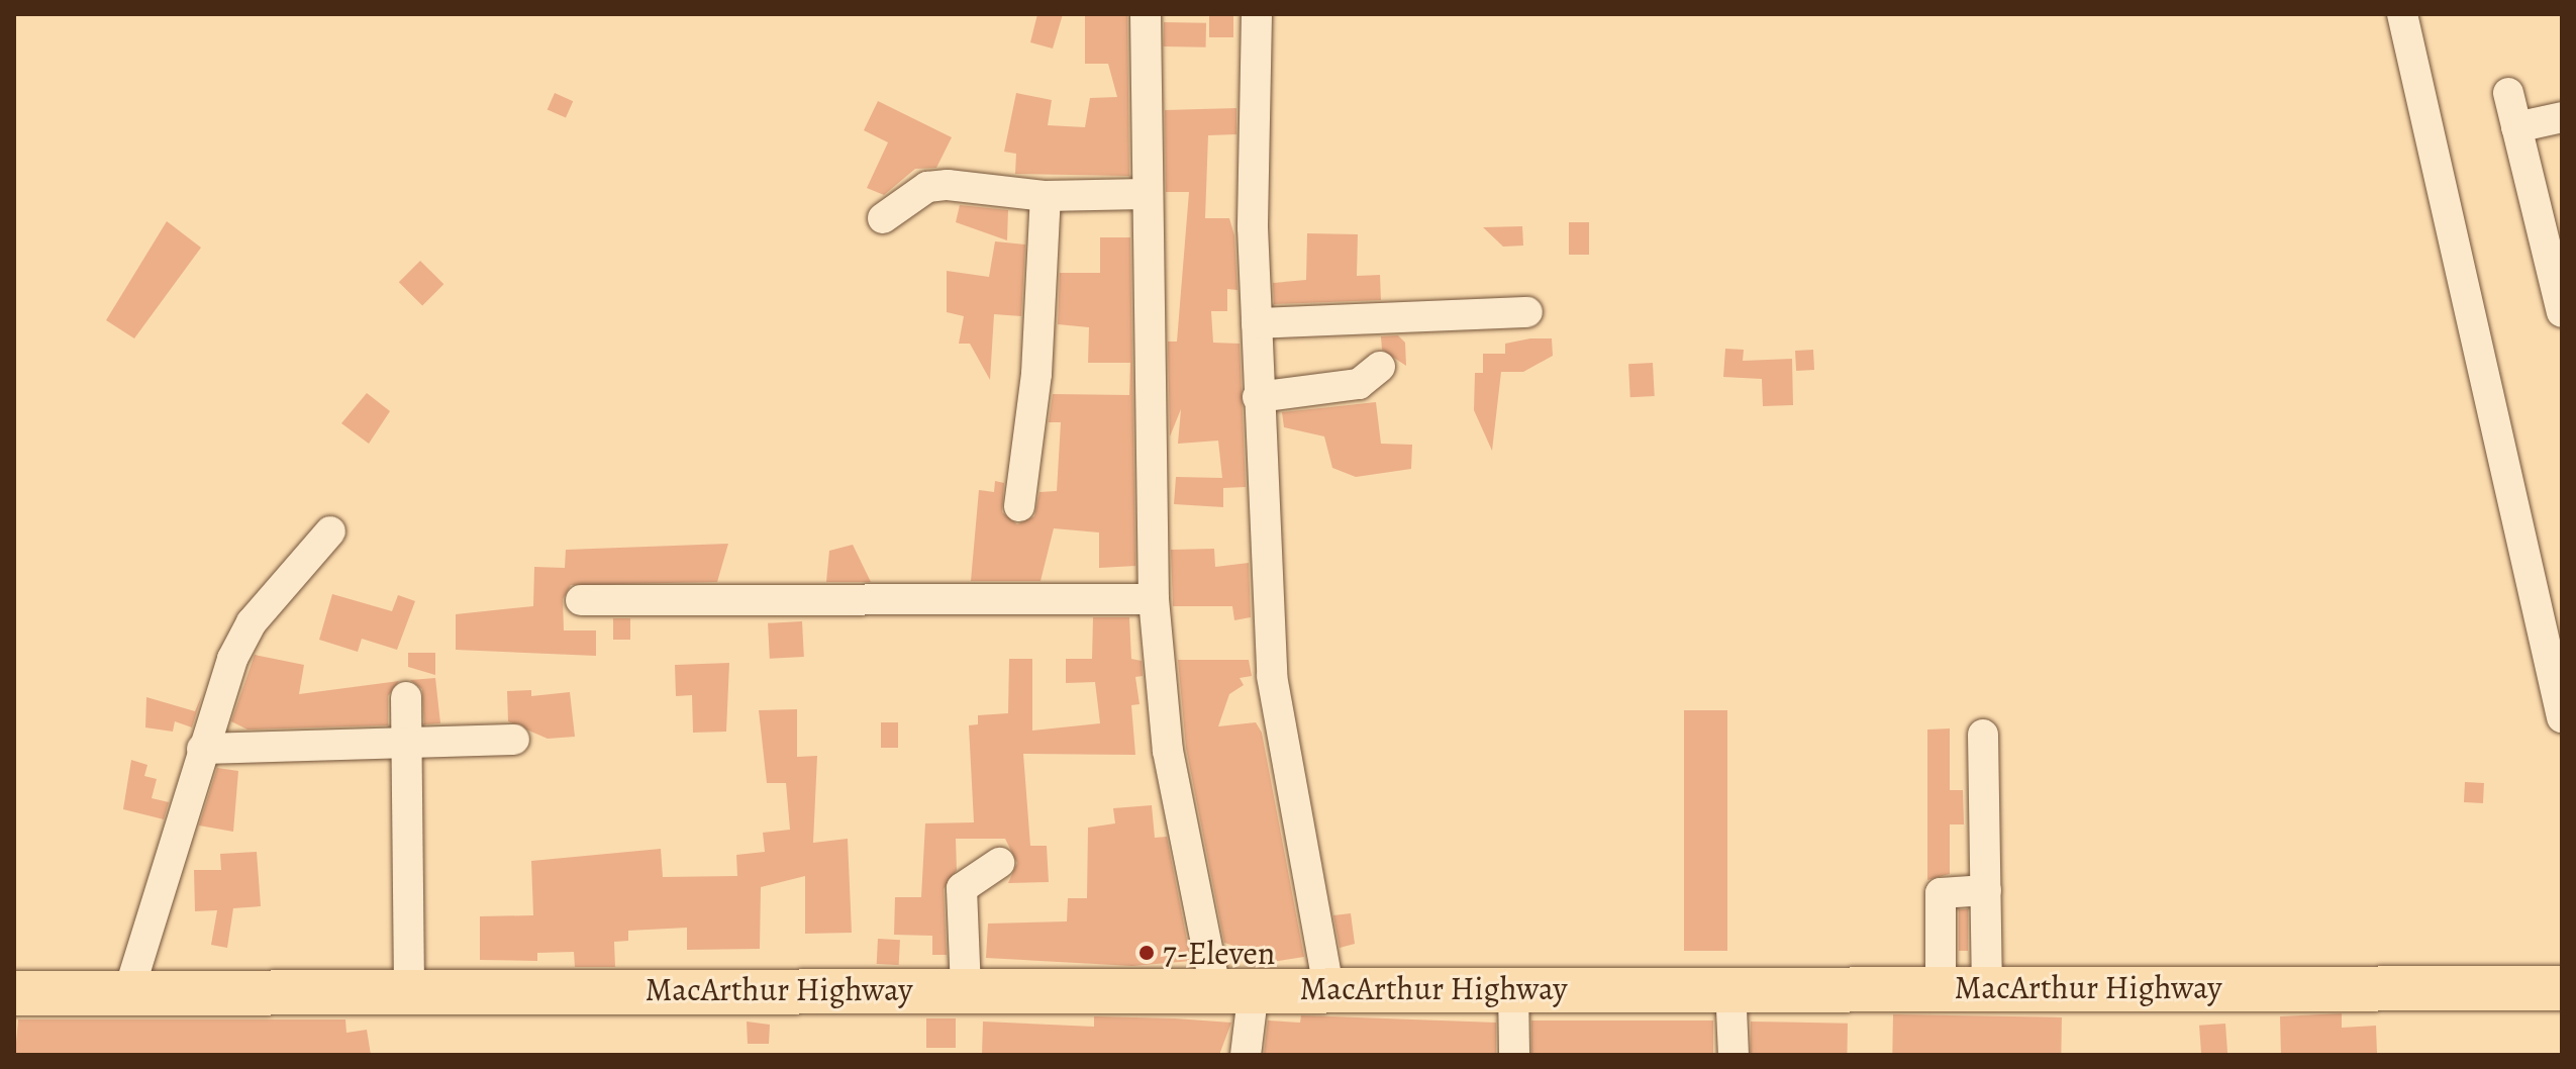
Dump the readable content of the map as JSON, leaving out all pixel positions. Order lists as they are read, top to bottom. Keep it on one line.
{"streets":{"highway":["MacArthur Highway"]},"places":["7-Eleven"]}
